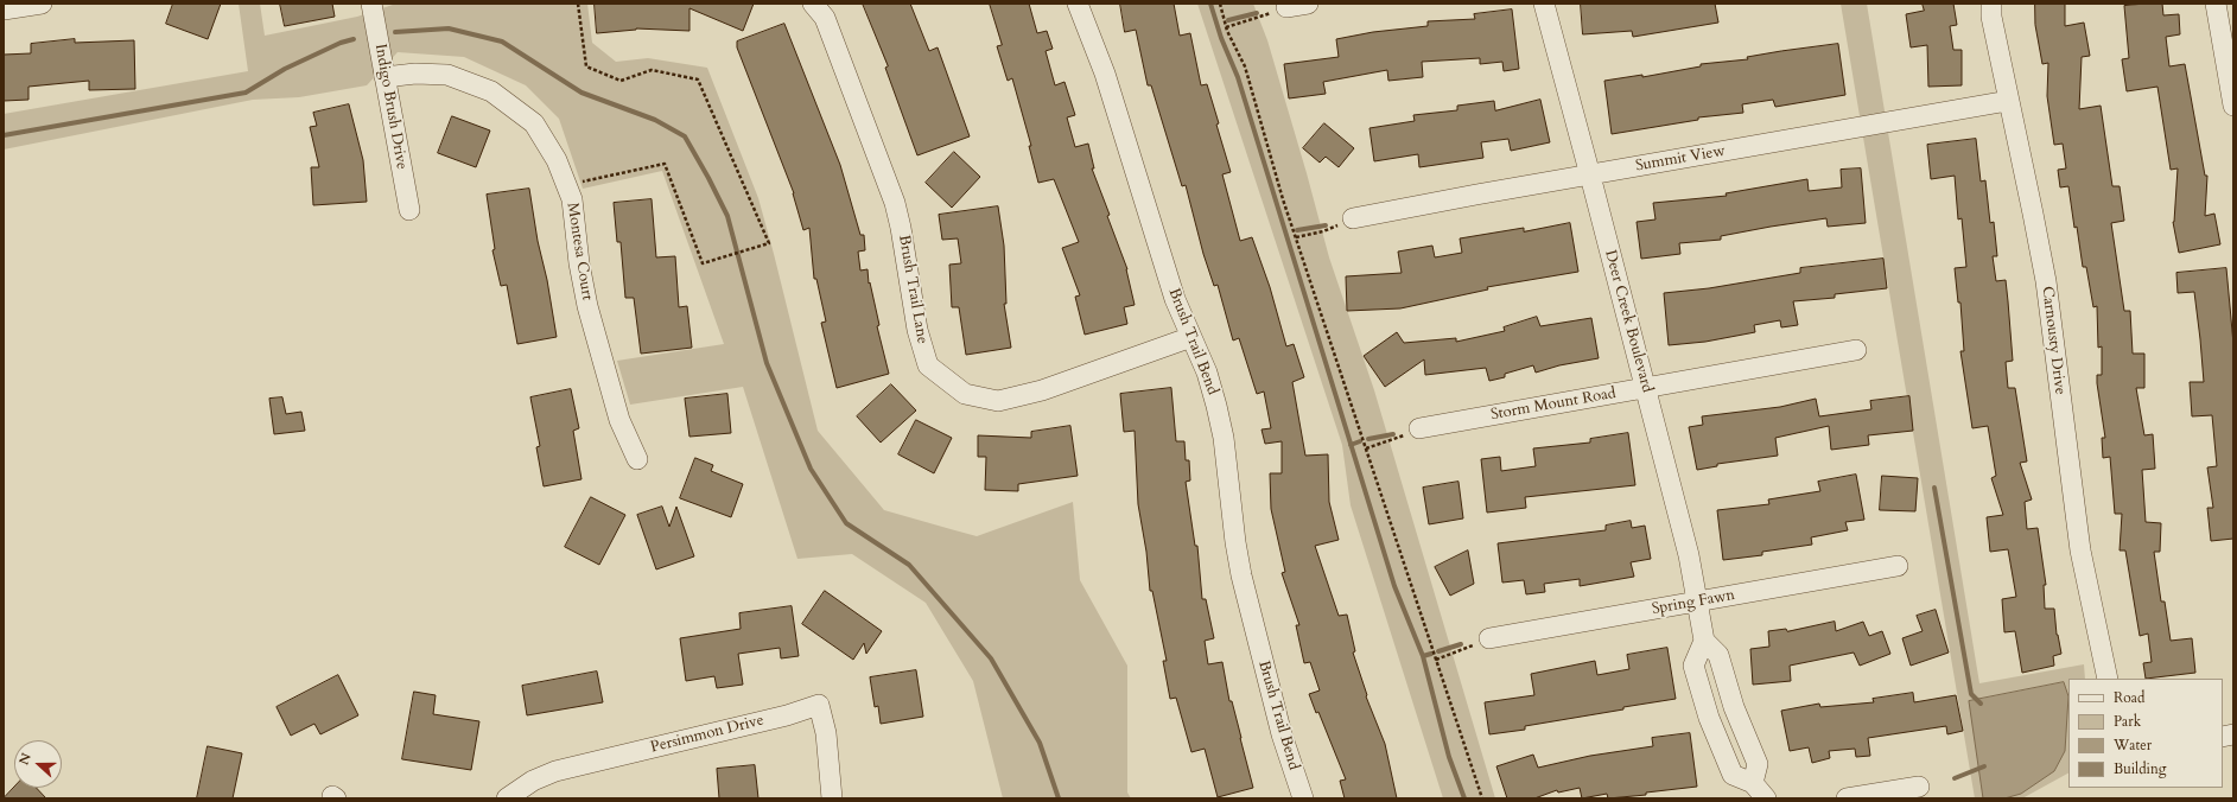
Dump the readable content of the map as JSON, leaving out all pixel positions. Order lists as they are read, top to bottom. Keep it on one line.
{"streets":{"street":["Indigo Brush Drive","Summit View","Montesa Court","Brush Trail Lane","Deer Creek Boulevard","Carnousty Drive","Brush Trail Bend","Storm Mount Road","Spring Fawn","Persimmon Drive"]},"crossings":[["Indigo Brush Drive","Montesa Court"],["Summit View","Deer Creek Boulevard"],["Summit View","Carnousty Drive"],["Brush Trail Lane","Brush Trail Bend"],["Deer Creek Boulevard","Storm Mount Road"],["Deer Creek Boulevard","Spring Fawn"]],"legend":["Road","Park","Water","Building"],"north":"left"}
